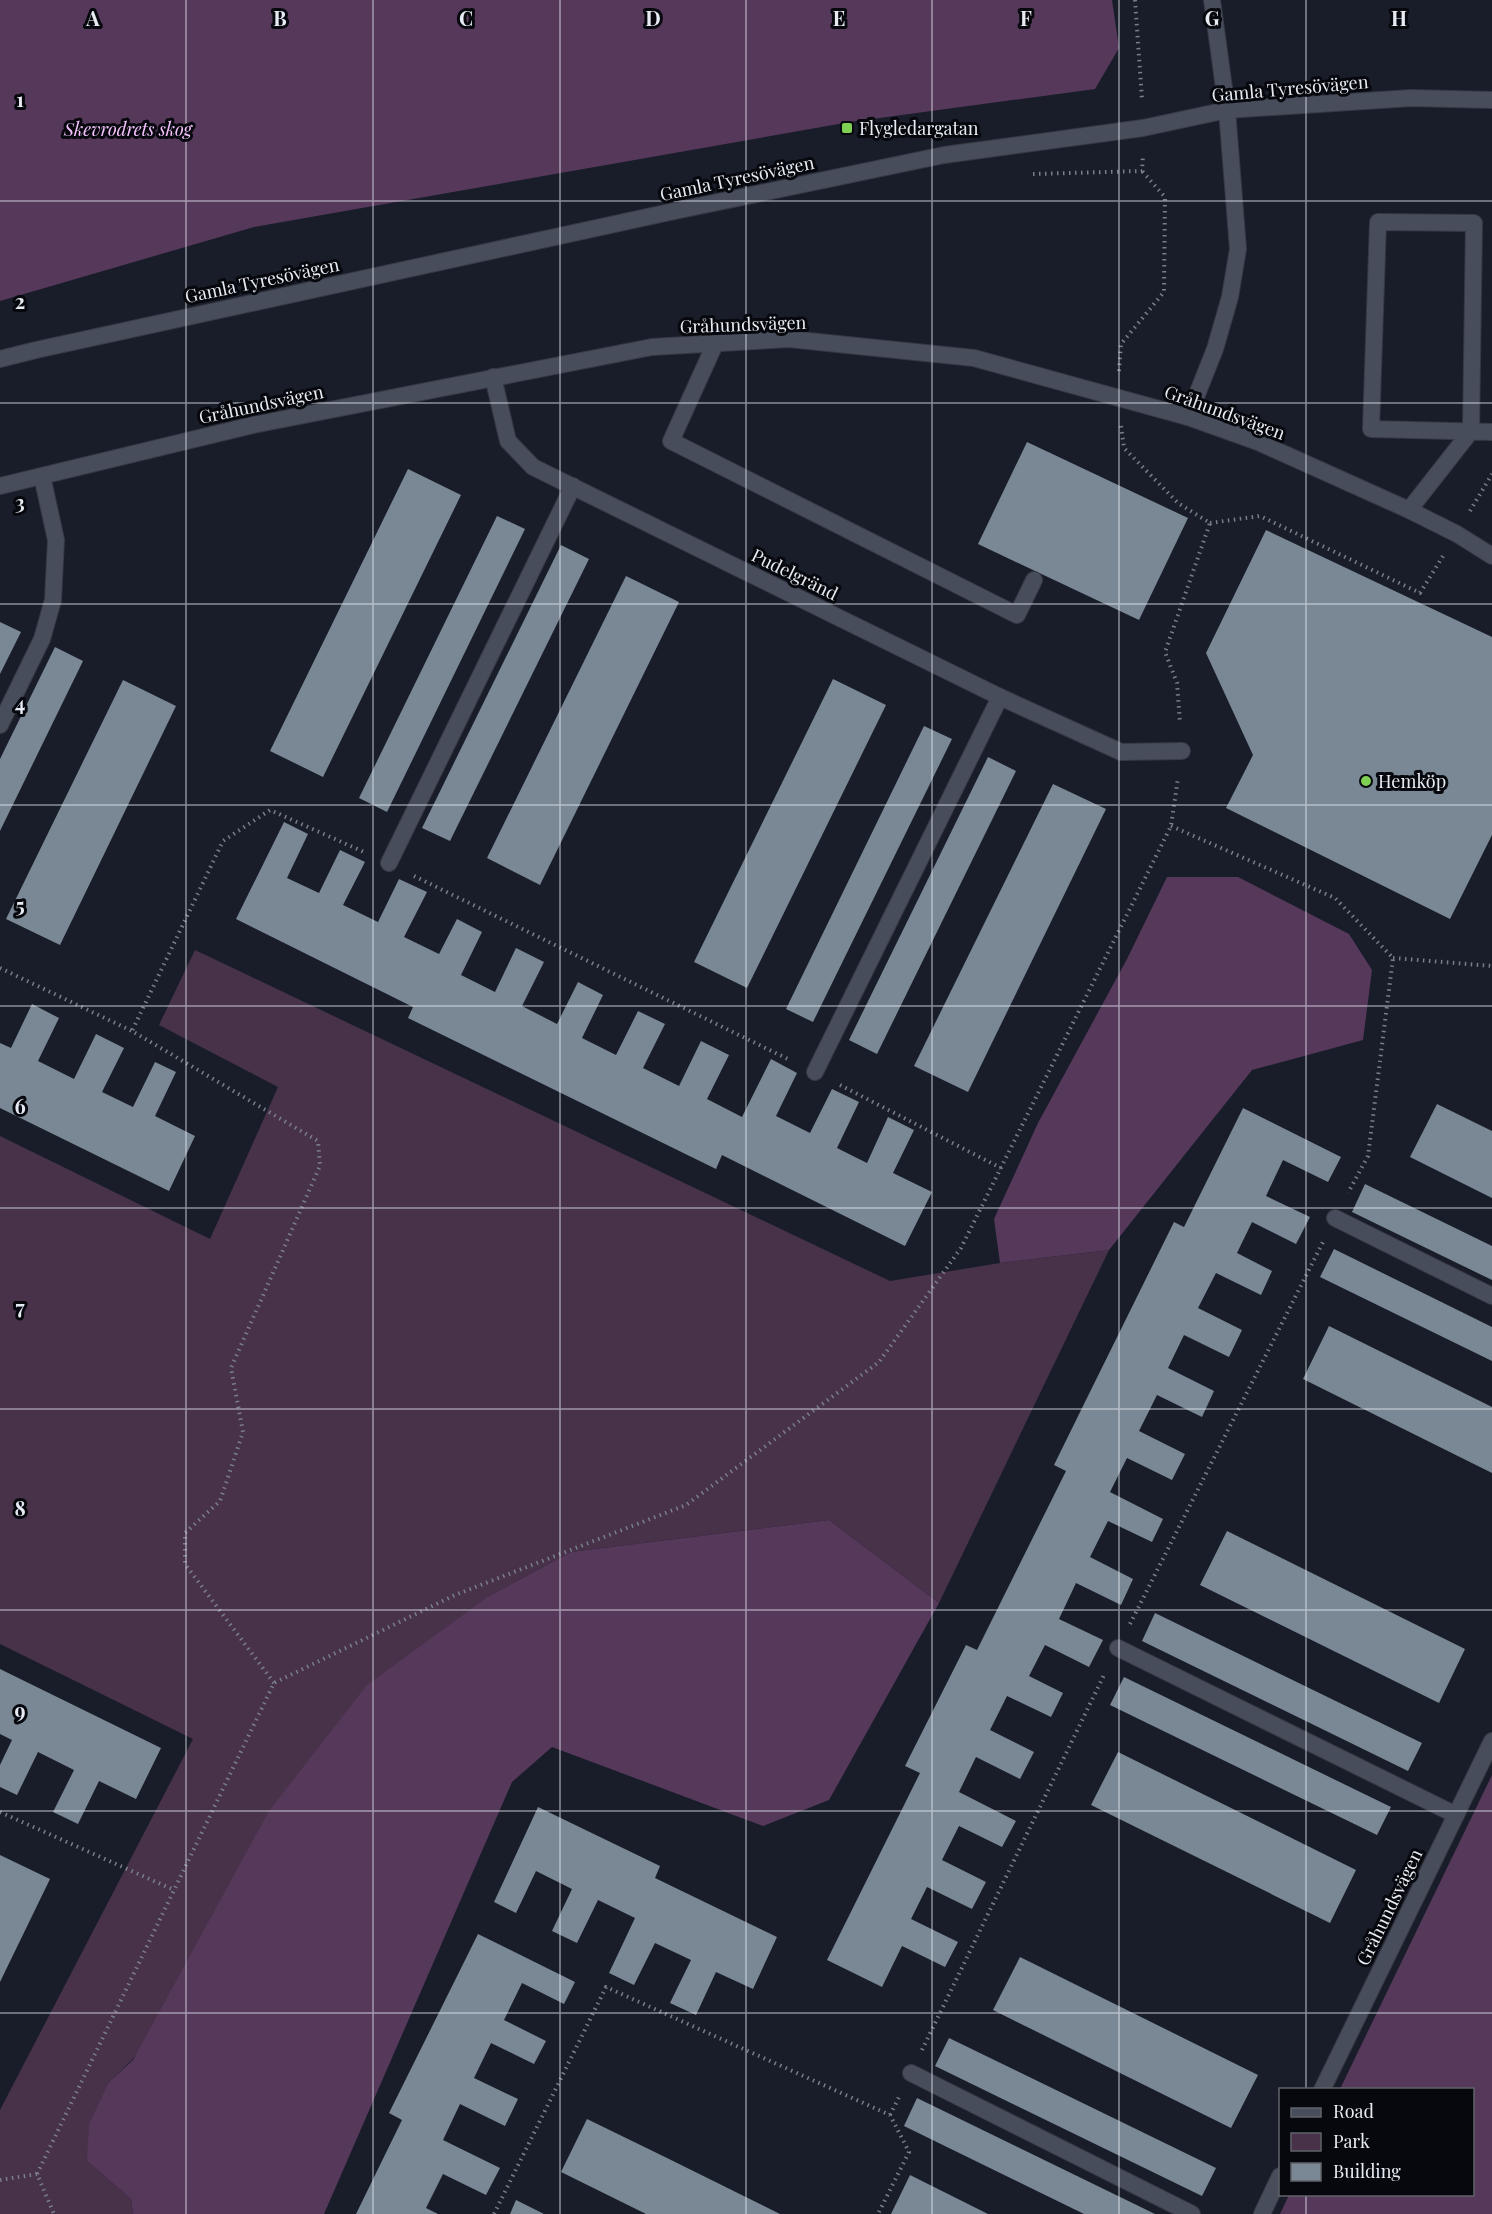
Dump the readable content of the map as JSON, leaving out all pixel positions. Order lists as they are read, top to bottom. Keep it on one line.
{"streets":{"street":["Gamla Tyresövägen","Gråhundsvägen","Pudelgränd"]},"crossings":[["Gråhundsvägen","Pudelgränd"]],"parks":["Skevrodrets skog"],"places":{"transit":["Flygledargatan"],"other":["Hemköp"]},"legend":["Road","Park","Building"],"grid":{"columns":["A","B","C","D","E","F","G","H"],"rows":["1","2","3","4","5","6","7","8","9"]}}
